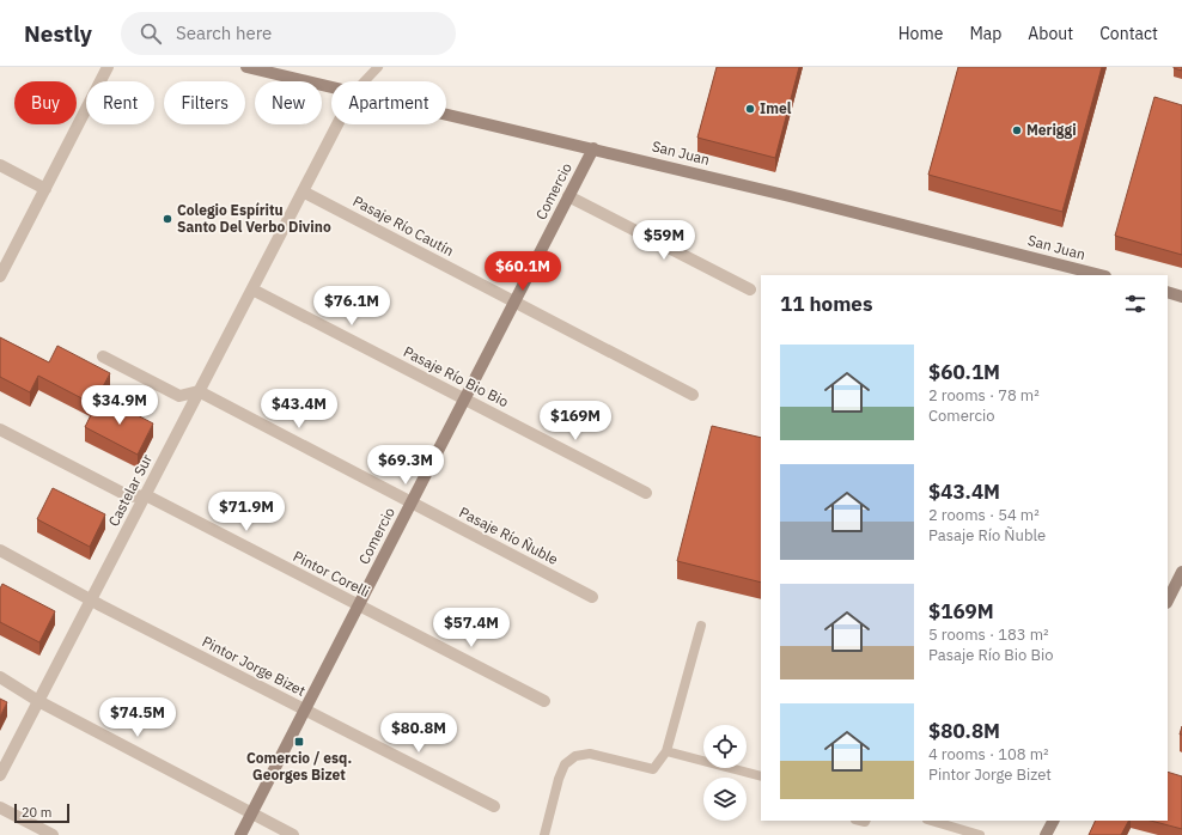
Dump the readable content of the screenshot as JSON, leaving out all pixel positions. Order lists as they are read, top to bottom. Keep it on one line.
{"streets":{"street":["San Juan","Comercio","Pasaje Río Cautín","Pasaje Río Bio Bio","Castelar Sur","Pasaje Río Ñuble","Pintor Corelli","Pintor Jorge Bizet"]},"crossings":[["San Juan","Comercio"],["Comercio","Pasaje Río Cautín"],["Comercio","Pasaje Río Bio Bio"],["Comercio","Pasaje Río Ñuble"],["Comercio","Pintor Corelli"],["Comercio","Pintor Jorge Bizet"],["Pasaje Río Cautín","Castelar Sur"],["Pasaje Río Bio Bio","Castelar Sur"],["Castelar Sur","Pasaje Río Ñuble"],["Castelar Sur","Pintor Corelli"],["Castelar Sur","Pintor Jorge Bizet"]],"places":{"other":["Imel","Meriggi","Colegio Espíritu Santo Del Verbo Divino"],"transit":["Comercio / esq. Georges Bizet"]},"scale_bar":"20 m","page":{"header":"Nestly","search":"Search here","nav":["Home","Map","About","Contact"],"chip":["Buy","Rent","Filters","New","Apartment"],"price":["$59M","$60.1M","$76.1M","$34.9M","$43.4M","$169M","$69.3M","$71.9M","$57.4M","$74.5M","$80.8M"],"heading":"11 homes","list":[{"name":"$60.1M","note":"2 rooms · 78 m² · Comercio"},{"name":"$43.4M","note":"2 rooms · 54 m² · Pasaje Río Ñuble"},{"name":"$169M","note":"5 rooms · 183 m² · Pasaje Río Bio Bio"},{"name":"$80.8M","note":"4 rooms · 108 m² · Pintor Jorge Bizet"}],"scale":"20 m"}}
